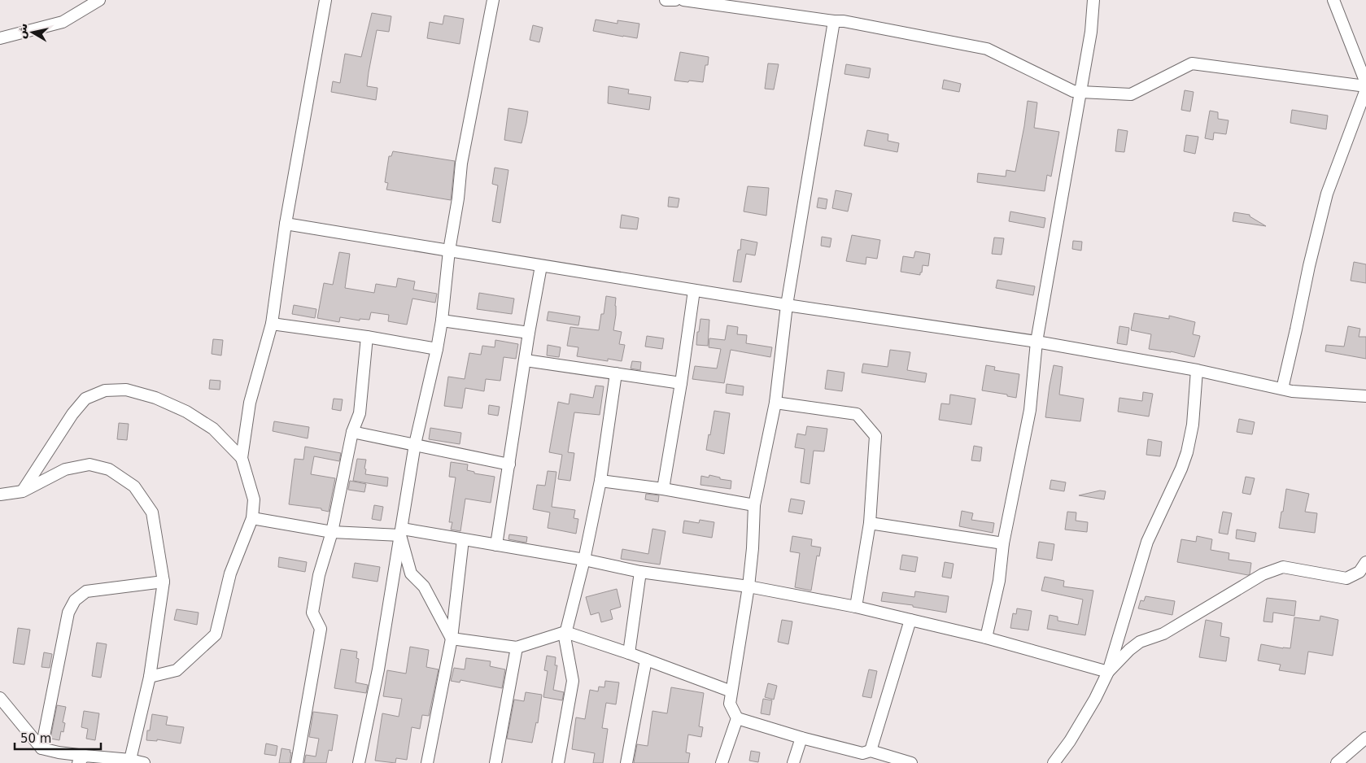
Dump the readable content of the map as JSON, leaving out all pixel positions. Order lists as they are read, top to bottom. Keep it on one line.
{"scale_bar":"50 m","north":"left"}
